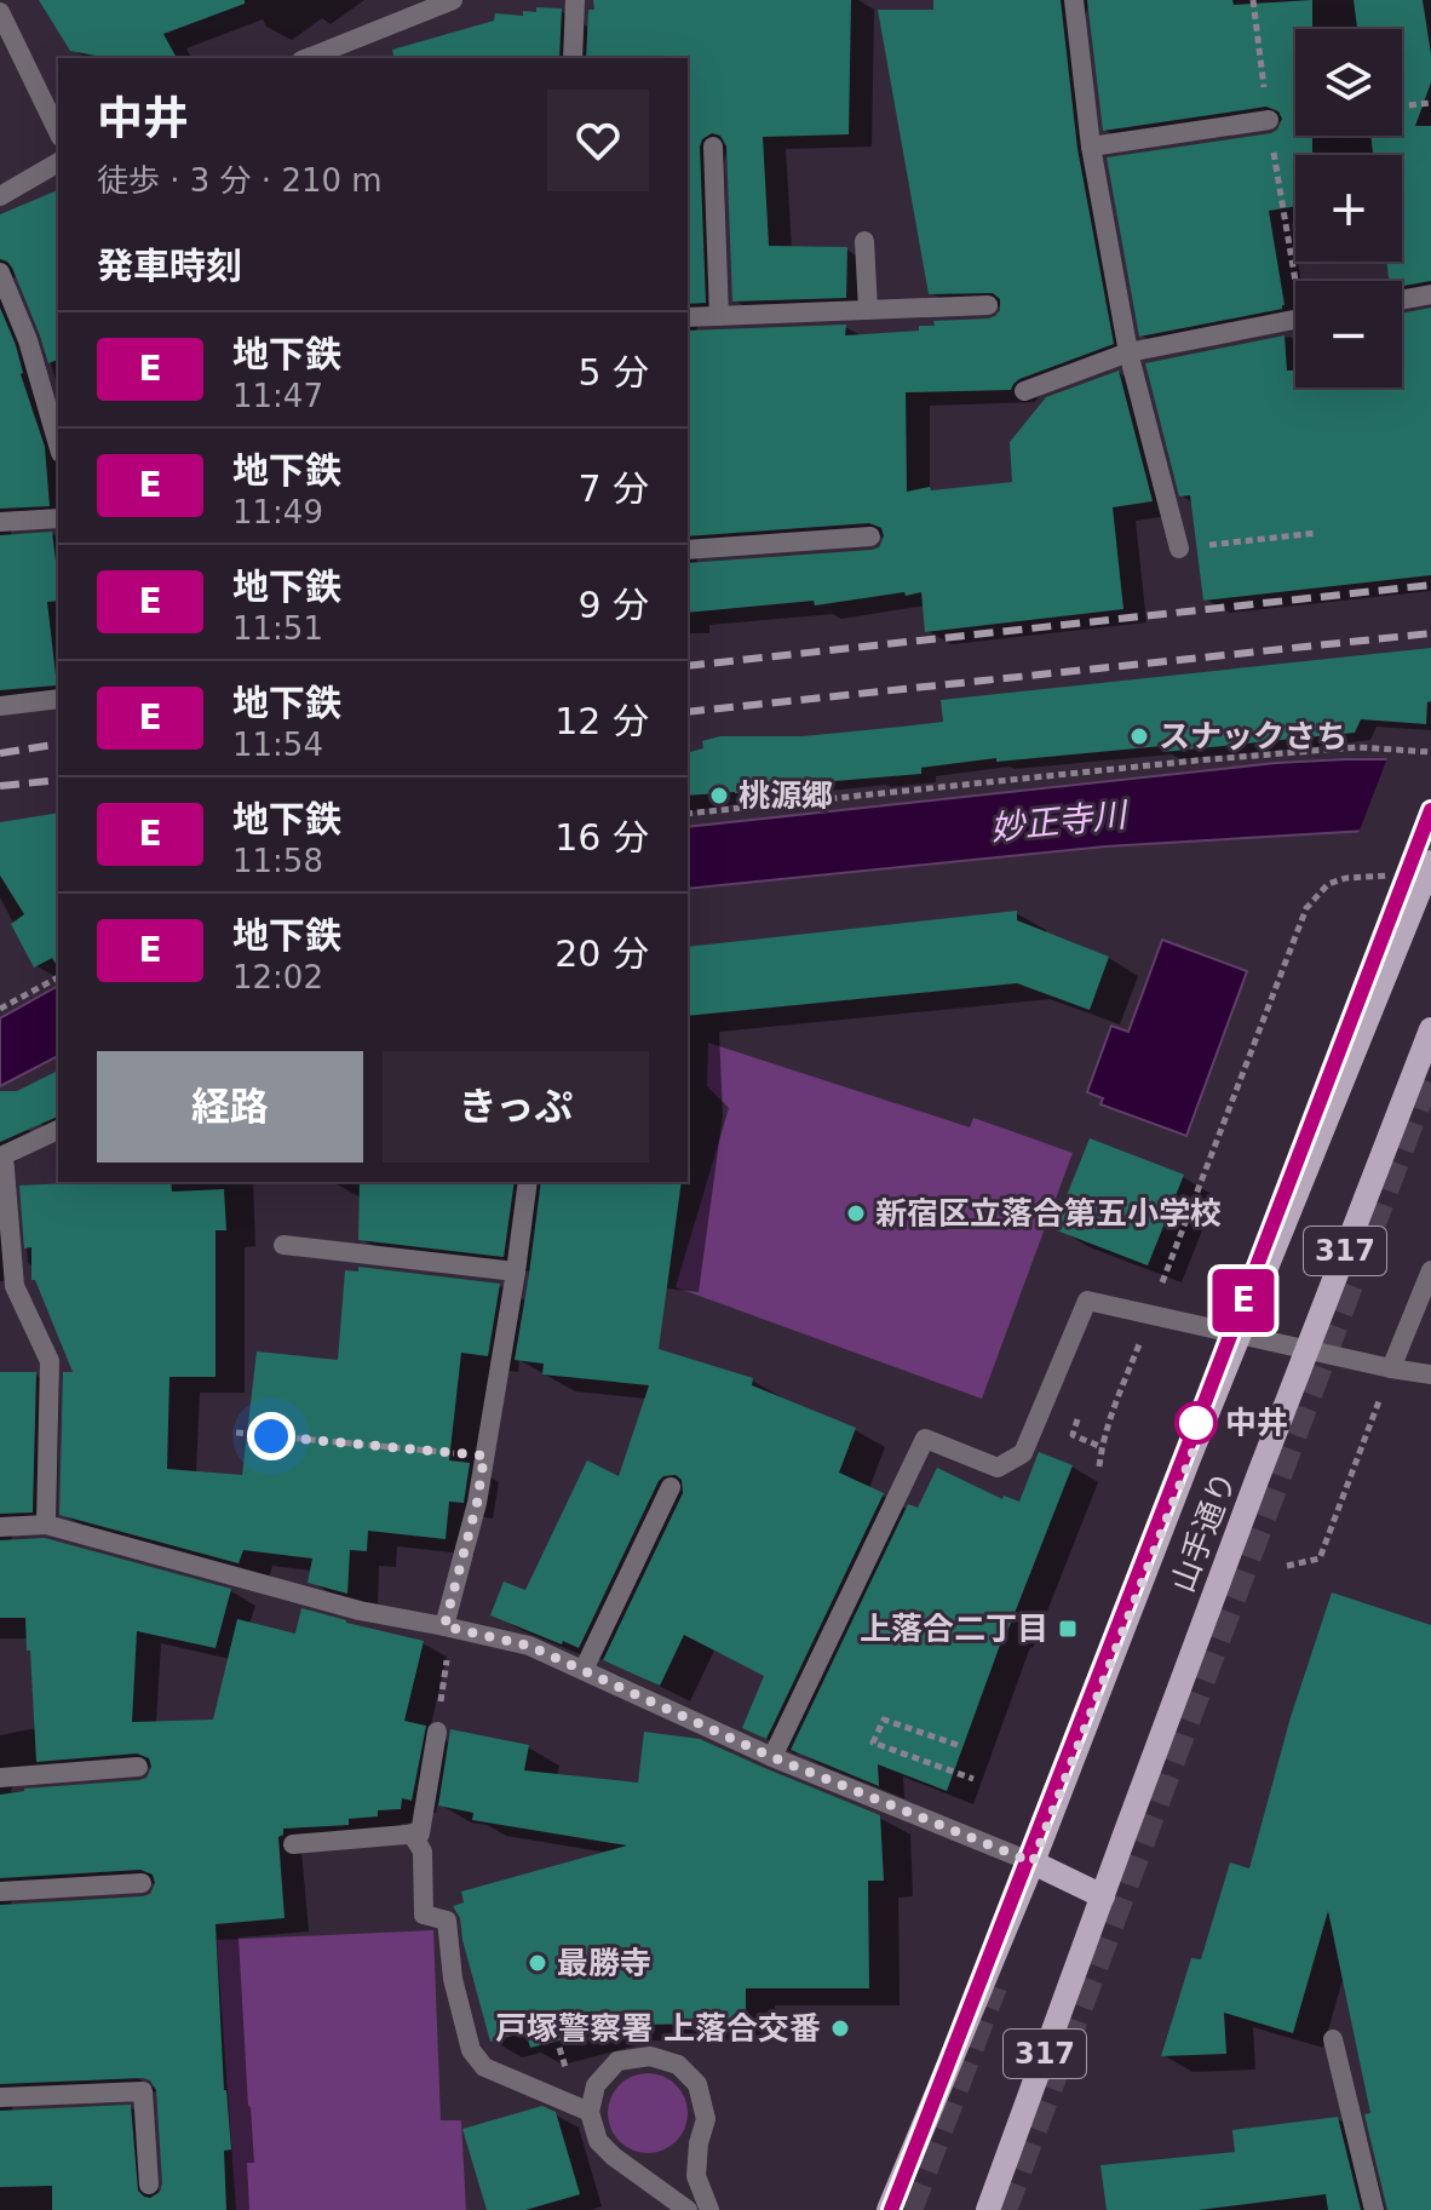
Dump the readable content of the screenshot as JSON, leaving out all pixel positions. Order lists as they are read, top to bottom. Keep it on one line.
{"streets":{"main road":["317","山手通り"]},"water":["妙正寺川"],"places":{"other":["スナックさち","桃源郷","新宿区立落合第五小学校","中井","最勝寺","戸塚警察署 上落合交番"],"transit":["上落合二丁目"]},"lines":["metro line E"],"page":{"on_map":"E","map_buttons":["+","−"],"heading":[["中井","徒歩 · 3 分 · 210 m"],"発車時刻"],"list":[{"mark":"E","name":"地下鉄","note":"11:47","value":"5 分"},{"mark":"E","name":"地下鉄","note":"11:49","value":"7 分"},{"mark":"E","name":"地下鉄","note":"11:51","value":"9 分"},{"mark":"E","name":"地下鉄","note":"11:54","value":"12 分"},{"mark":"E","name":"地下鉄","note":"11:58","value":"16 分"},{"mark":"E","name":"地下鉄","note":"12:02","value":"20 分"}],"buttons":["経路","きっぷ"]}}
